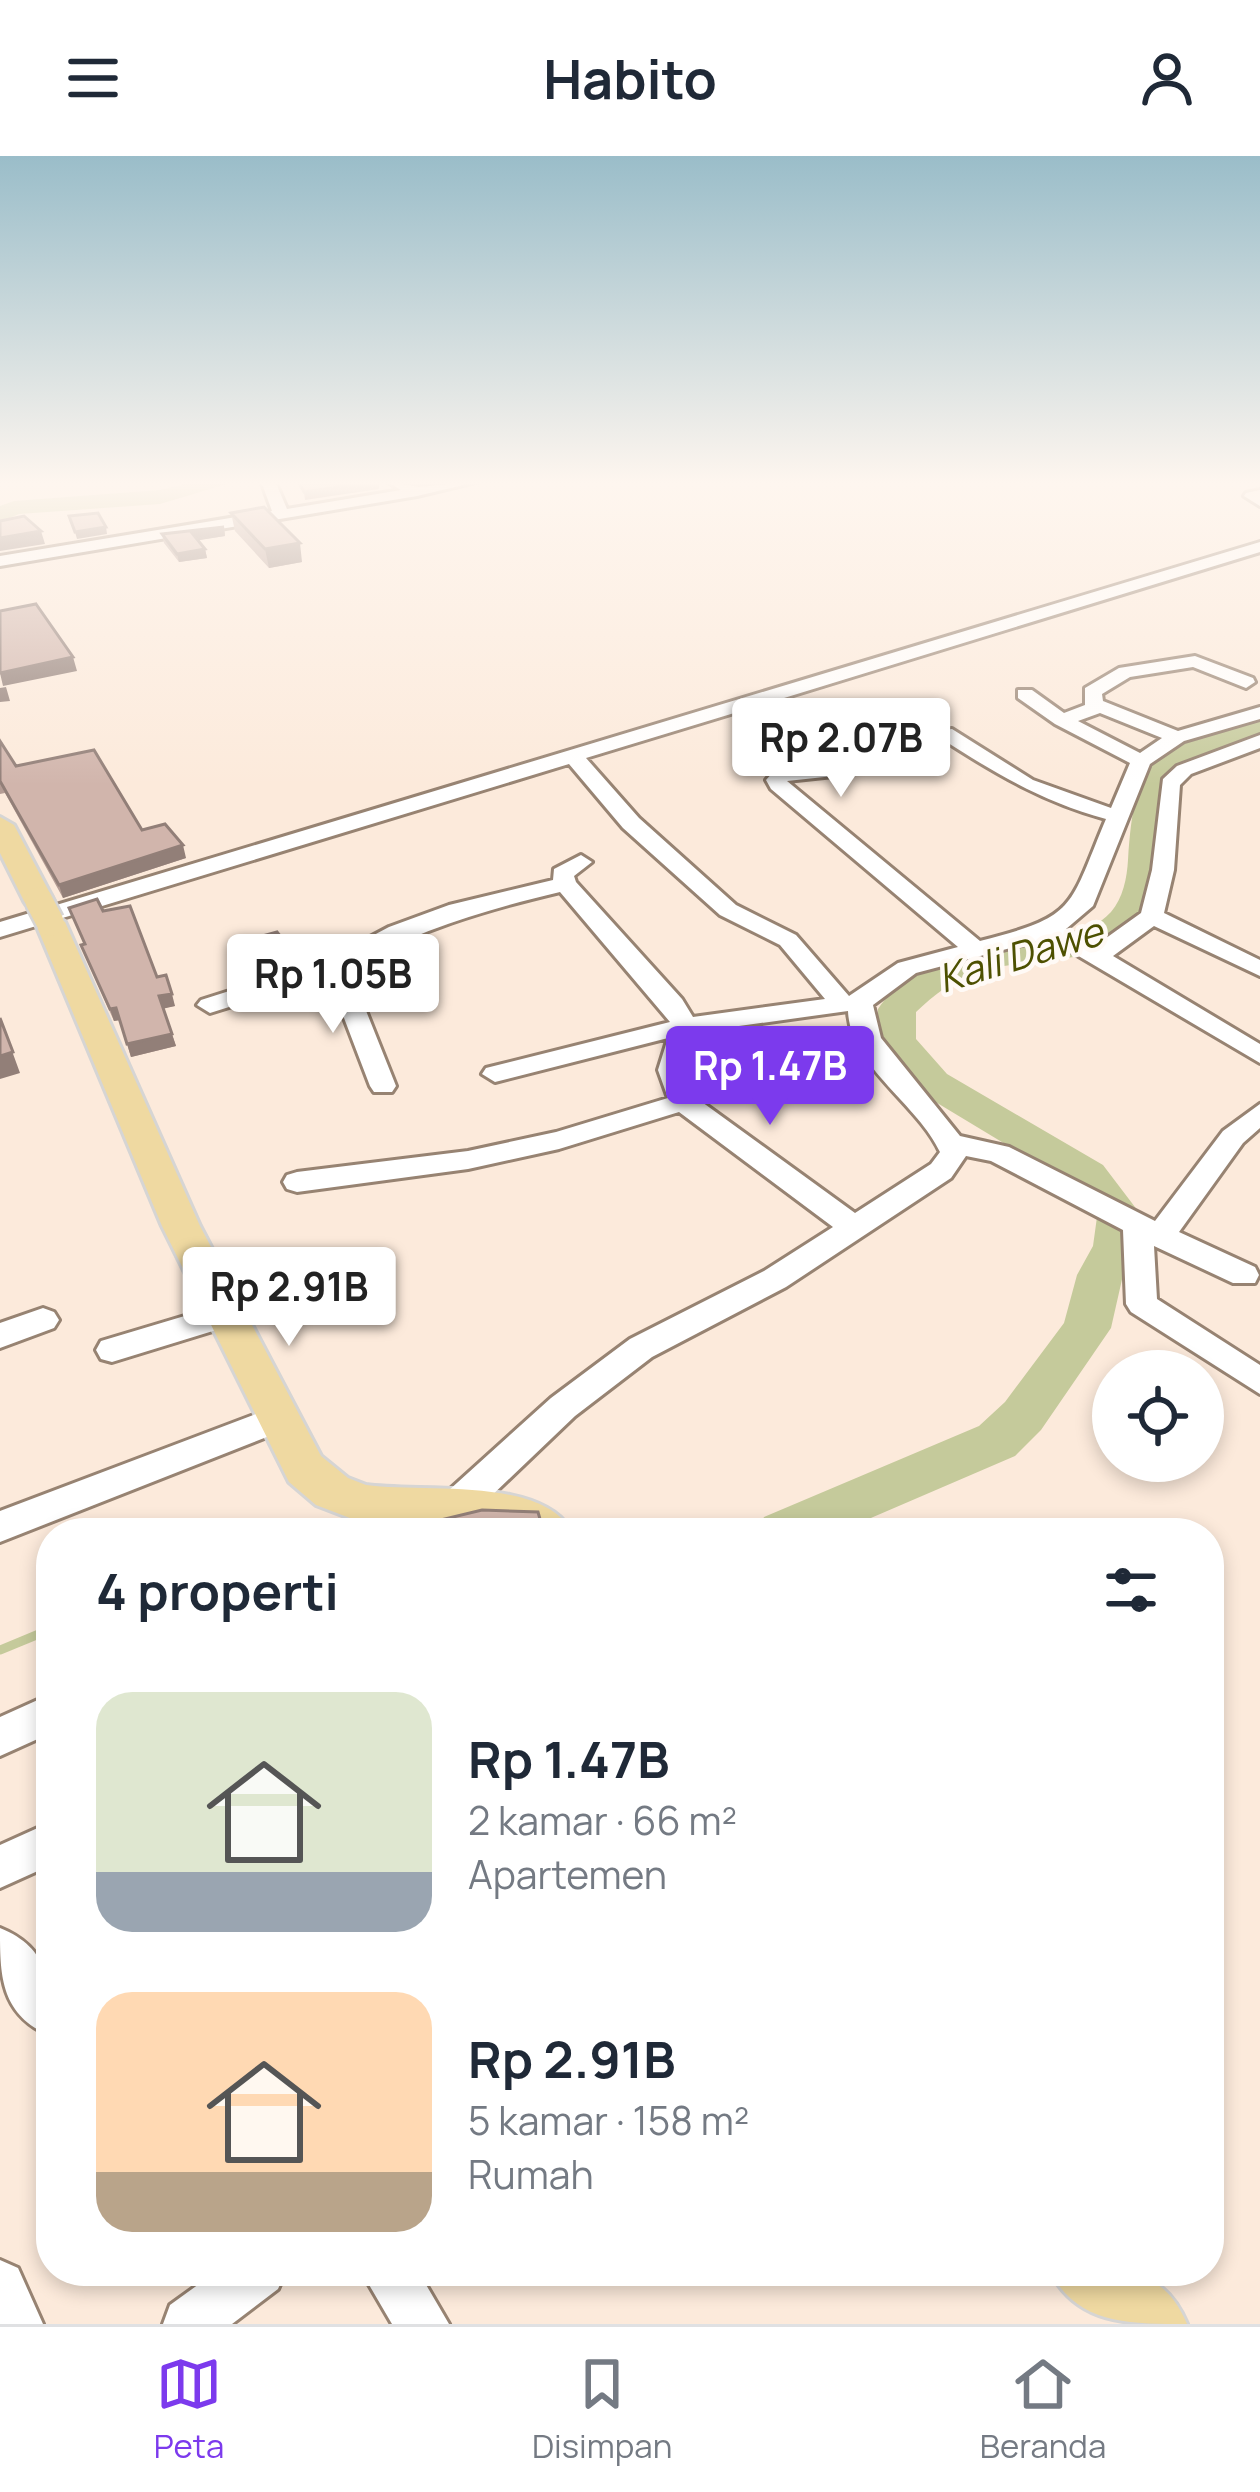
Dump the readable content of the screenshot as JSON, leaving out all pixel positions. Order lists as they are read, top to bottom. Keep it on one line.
{"water":["Kali Dawe"],"page":{"header":"Habito","price":["Rp 2.07B","Rp 1.05B","Rp 1.47B","Rp 2.91B"],"heading":"4 properti","list":[{"name":"Rp 1.47B","note":"2 kamar · 66 m² · Apartemen"},{"name":"Rp 2.91B","note":"5 kamar · 158 m² · Rumah"}],"tabs":["Peta","Disimpan","Beranda"]}}
